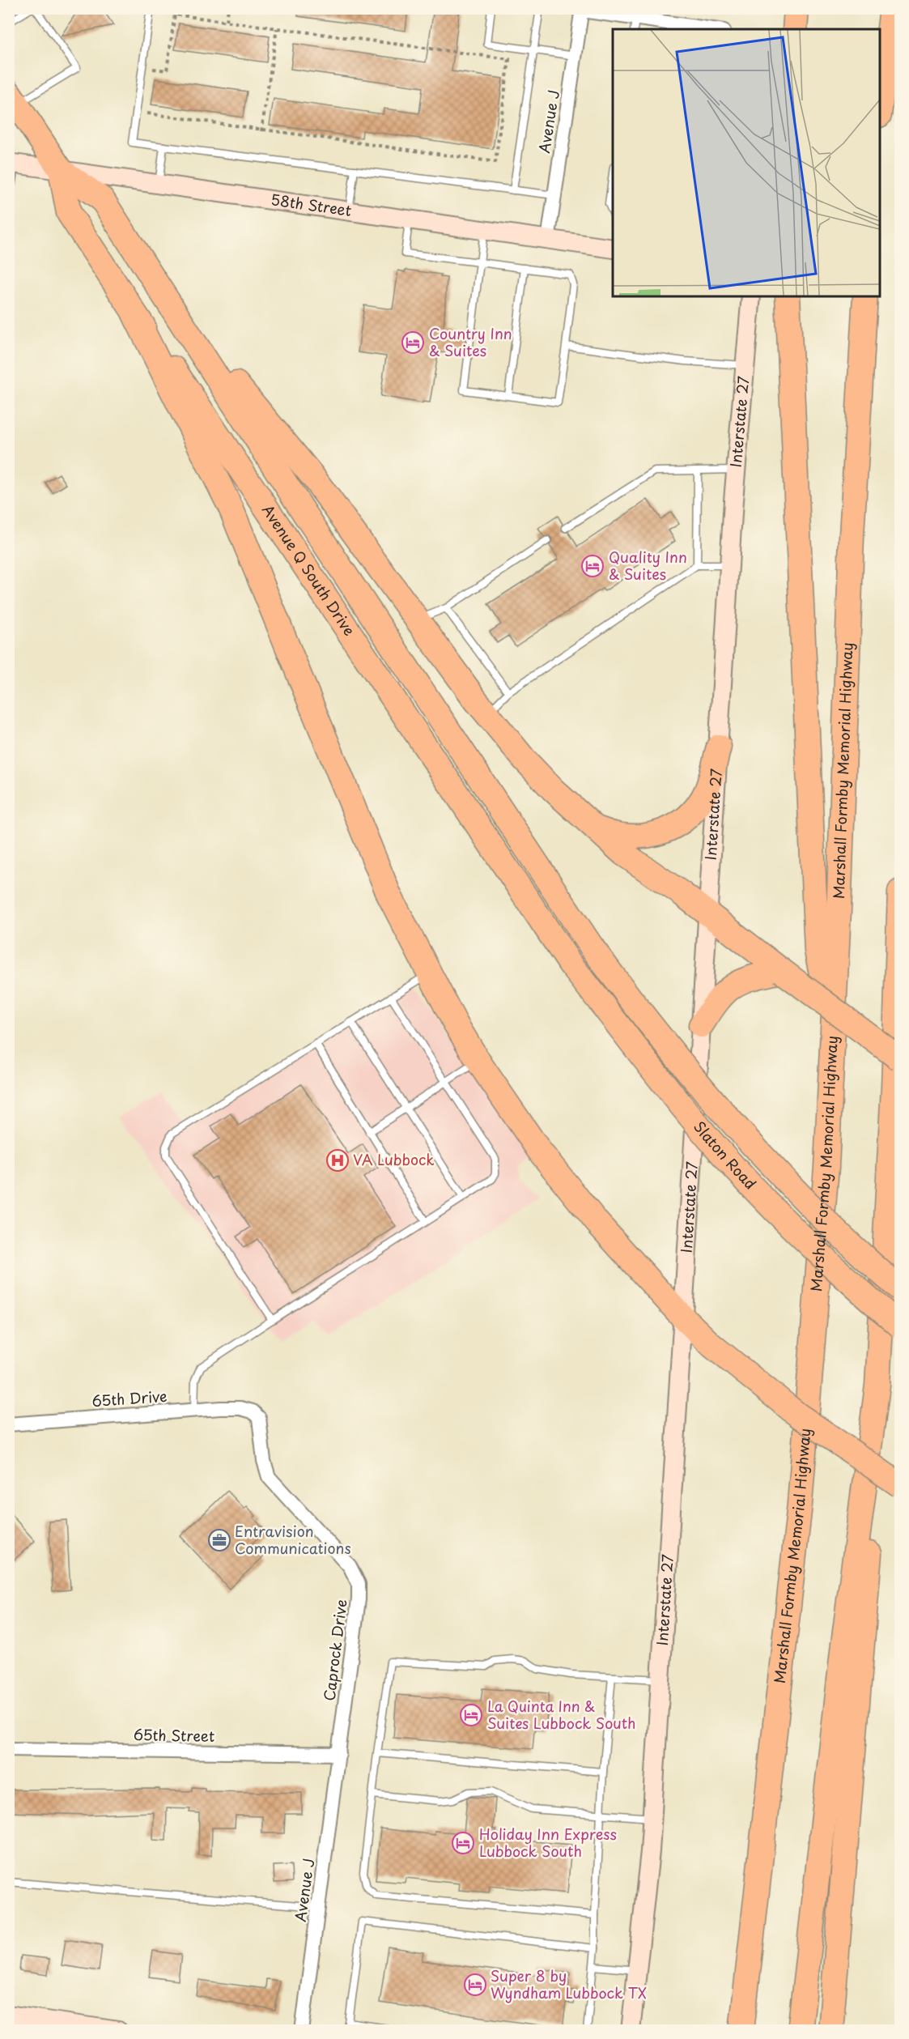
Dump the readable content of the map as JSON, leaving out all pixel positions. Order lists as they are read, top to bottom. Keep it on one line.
{"streets":{"highway":["Avenue Q South Drive","Marshall Formby Memorial Highway","Slaton Road"],"main road":["58th Street","Interstate 27"],"street":["Avenue J","65th Drive","Caprock Drive","65th Street"]},"crossings":[["Avenue J","58th Street"],["Avenue J","Caprock Drive"],["Avenue J","65th Street"],["58th Street","Avenue Q South Drive"],["Avenue Q South Drive","Slaton Road"],["65th Drive","Caprock Drive"],["Caprock Drive","65th Street"]],"places":{"hotel":["Country Inn & Suites","Quality Inn & Suites","La Quinta Inn & Suites Lubbock South","Holiday Inn Express Lubbock South","Super 8 by Wyndham Lubbock TX"],"hospital":["VA Lubbock"],"office":["Entravision Communications"]}}
